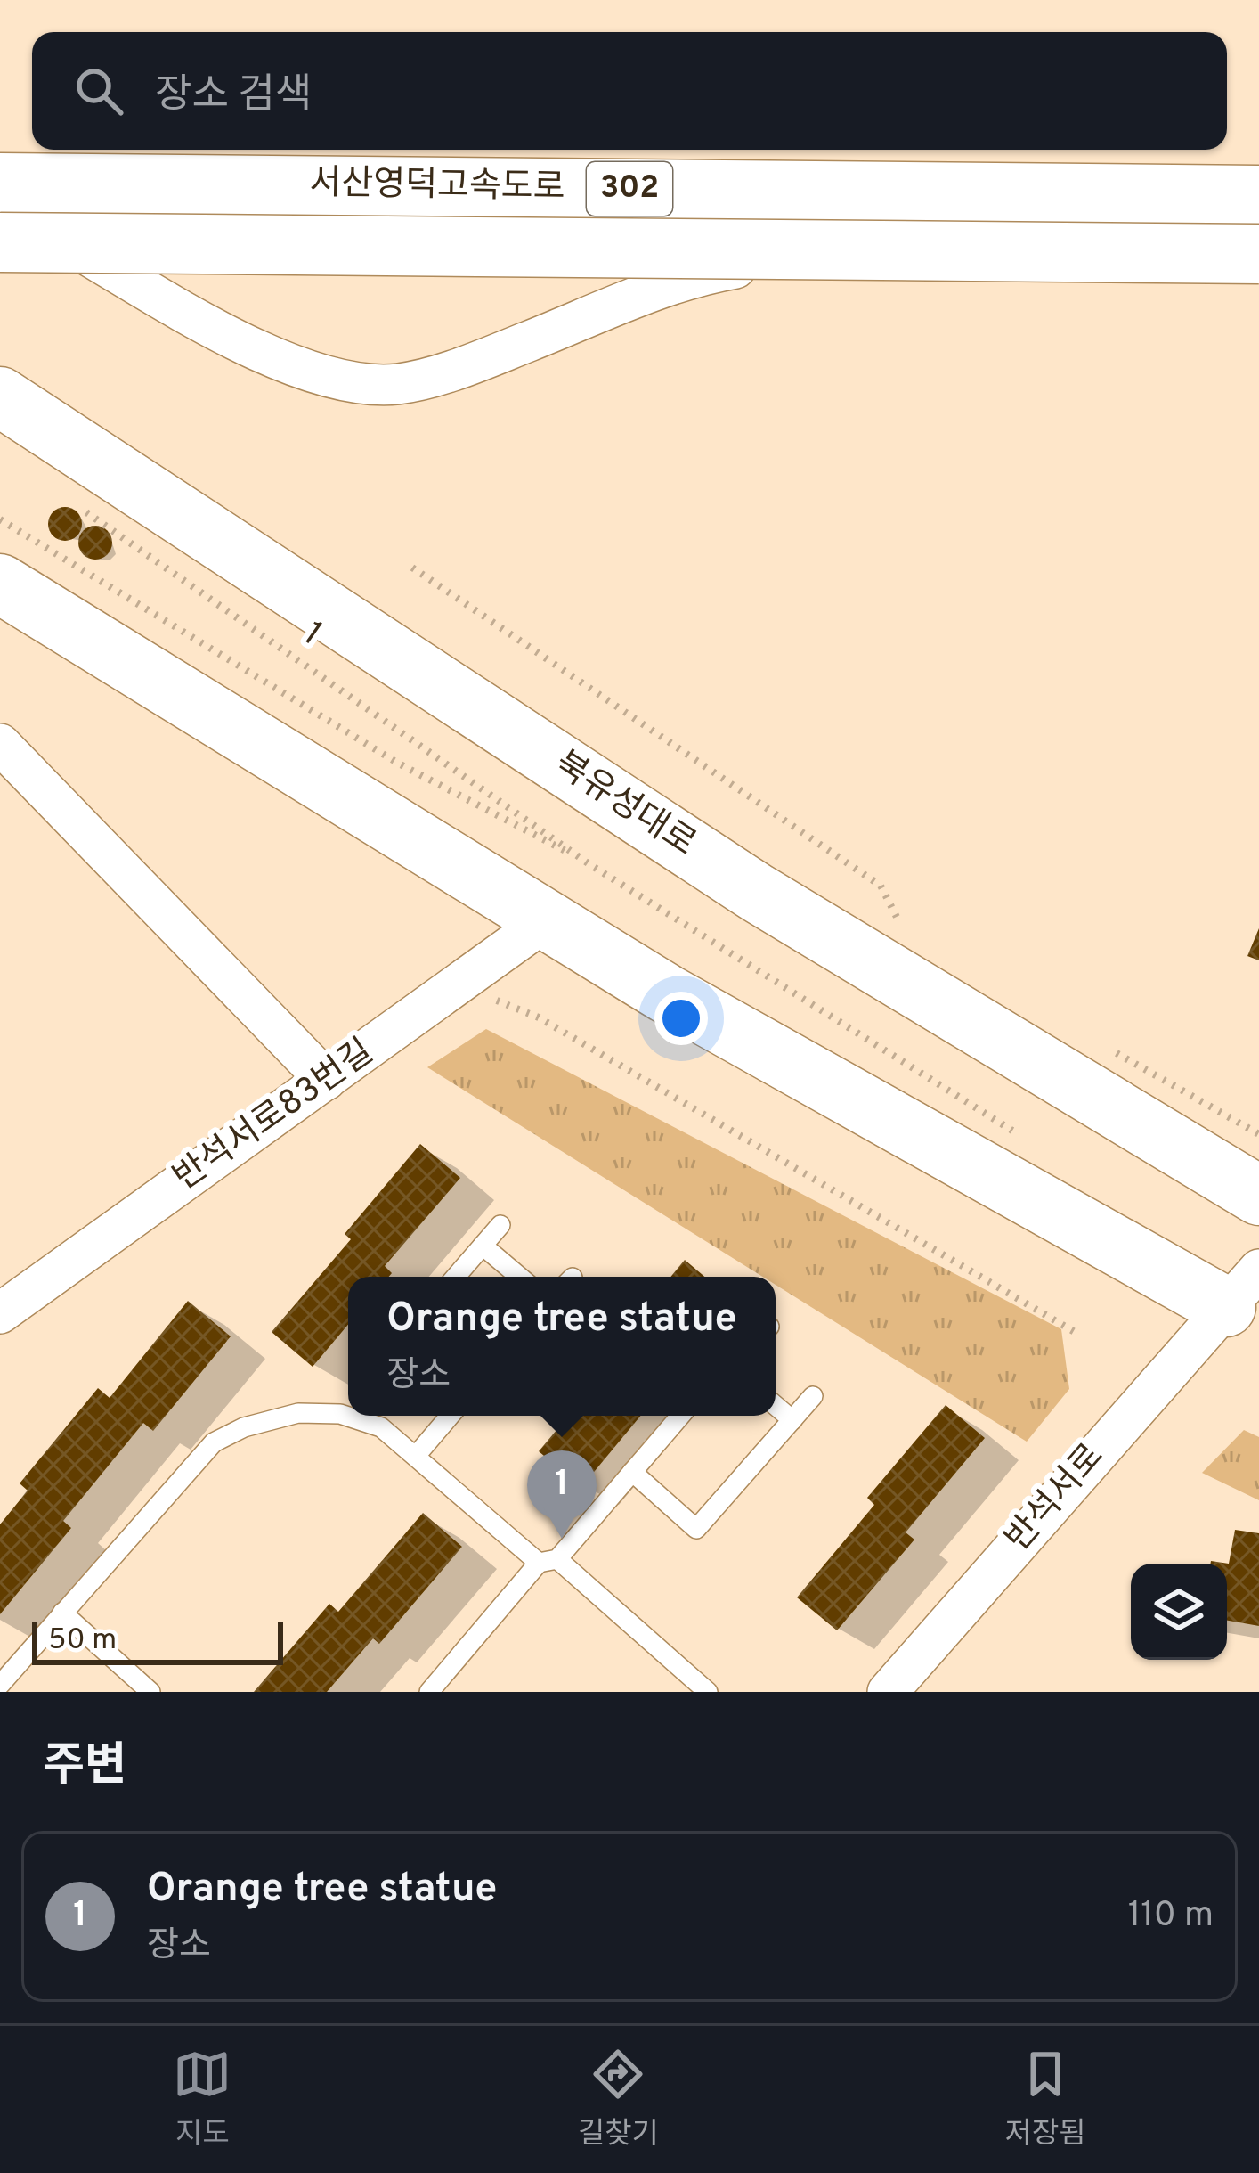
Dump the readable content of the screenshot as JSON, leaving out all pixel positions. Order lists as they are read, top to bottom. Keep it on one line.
{"streets":{"highway":["서산영덕고속도로","302","북유성대로"],"street":["반석서로83번길","반석서로"],"path":["1"]},"scale_bar":"50 m","page":{"search":"장소 검색","popup":["Orange tree statue","장소"],"pins":"1","scale":"50 m","heading":"주변","list":[{"mark":"1","name":"Orange tree statue","note":"장소","value":"110 m"}],"nav":["지도","길찾기","저장됨"]}}
